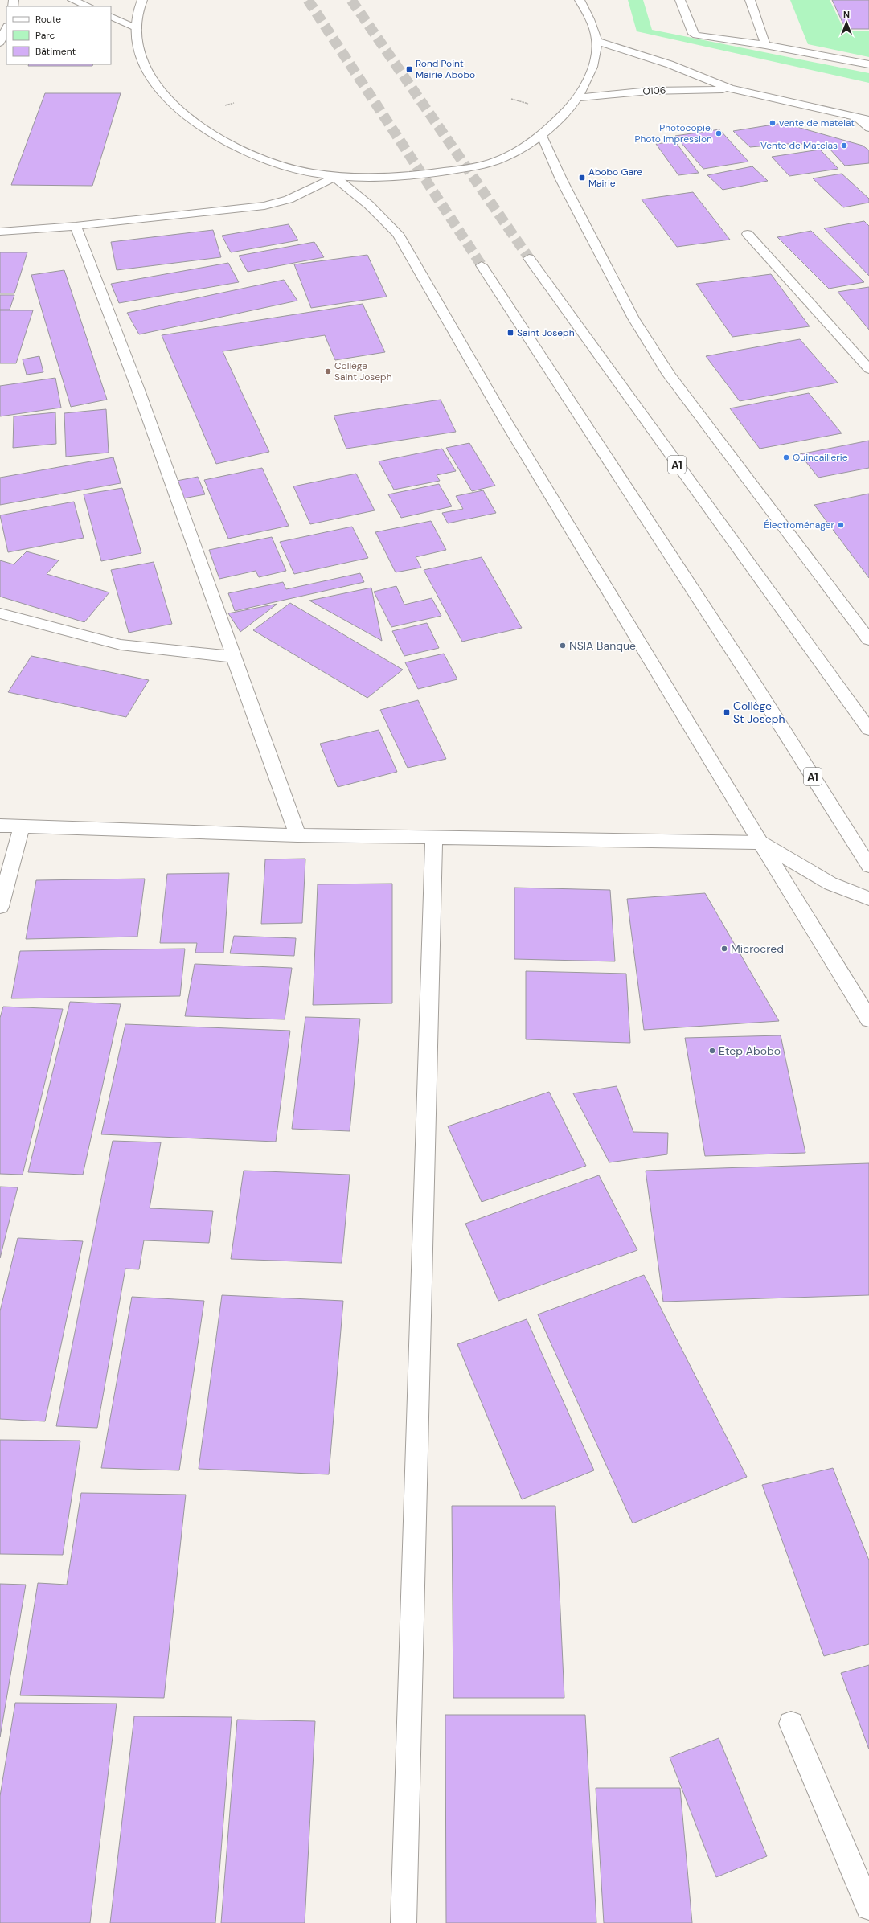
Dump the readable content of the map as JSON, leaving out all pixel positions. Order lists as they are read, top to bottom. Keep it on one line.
{"streets":{"main road":["O106","A1"]},"places":{"transit":["Rond Point Mairie Abobo","Abobo Gare Mairie","Saint Joseph","Collège St Joseph"],"other":["vente de matelat","Photocopie, Photo Impression","Vente de Matelas","Collège Saint Joseph","Quincaillerie","Électroménager","NSIA Banque","Microcred","Etep Abobo"]},"legend":["Route","Parc","Bâtiment"],"north":"top"}
